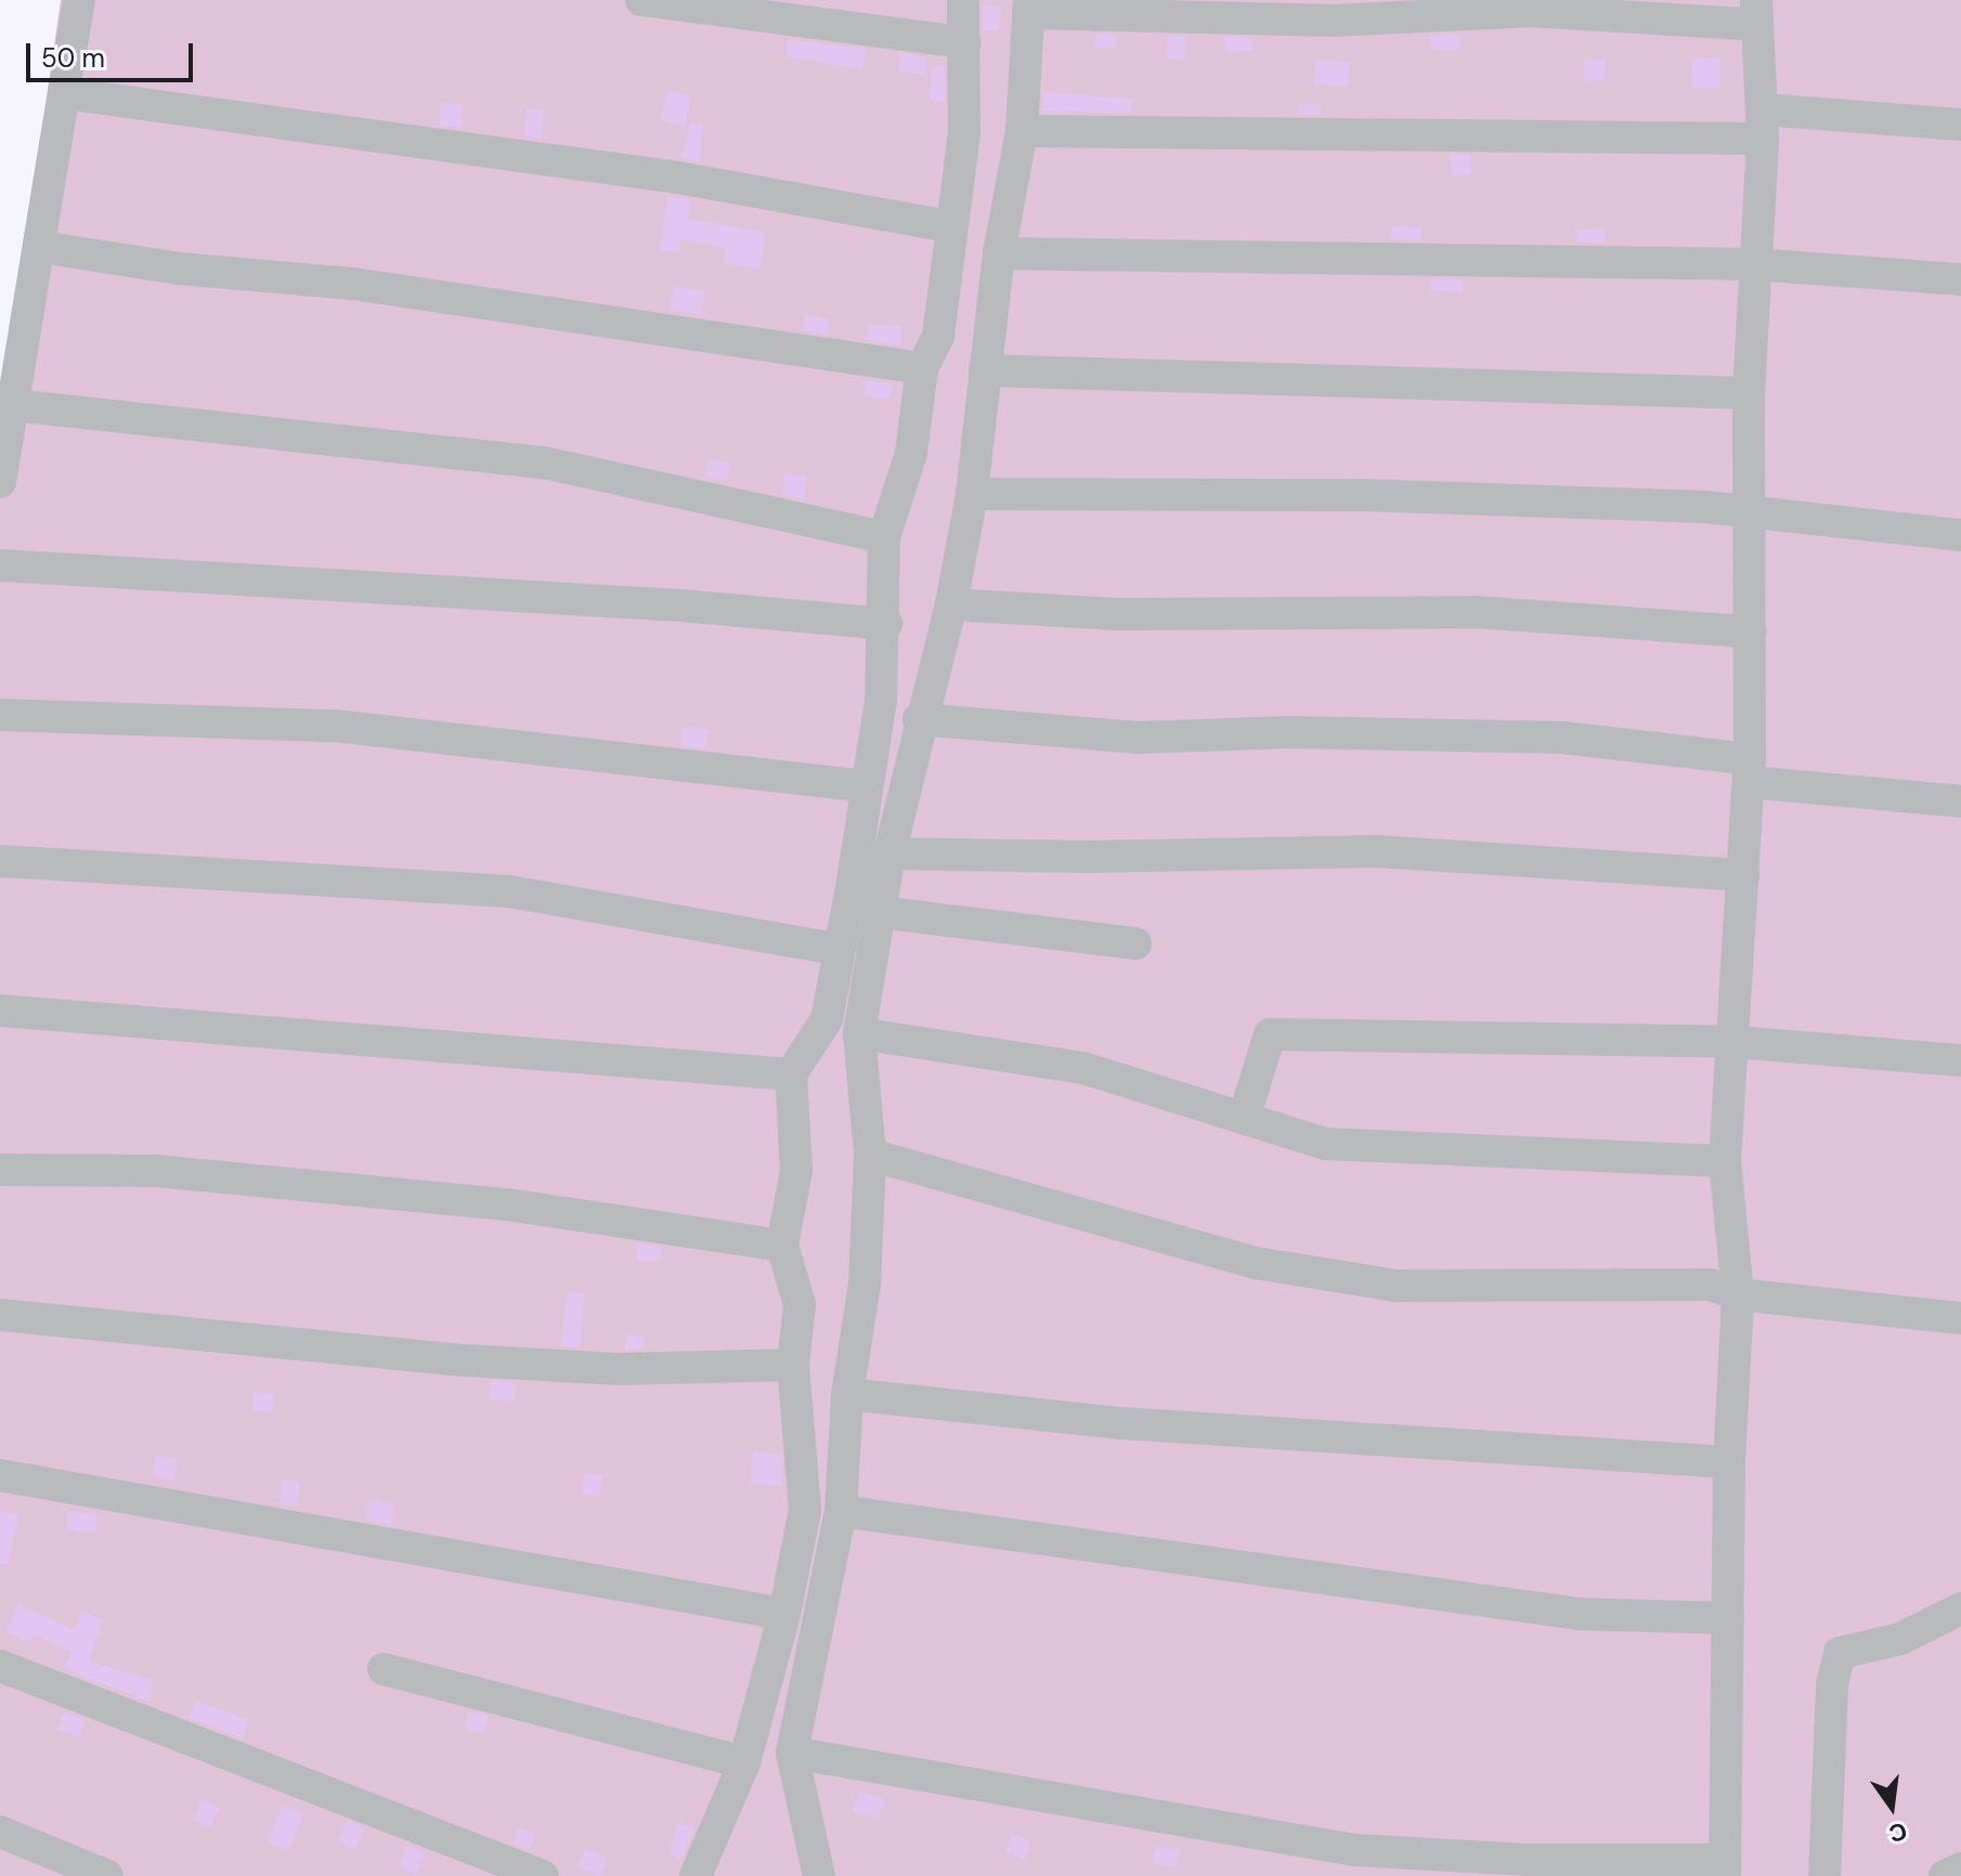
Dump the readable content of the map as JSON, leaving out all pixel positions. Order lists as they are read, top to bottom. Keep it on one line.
{"scale_bar":"50 m","north":"bottom"}
